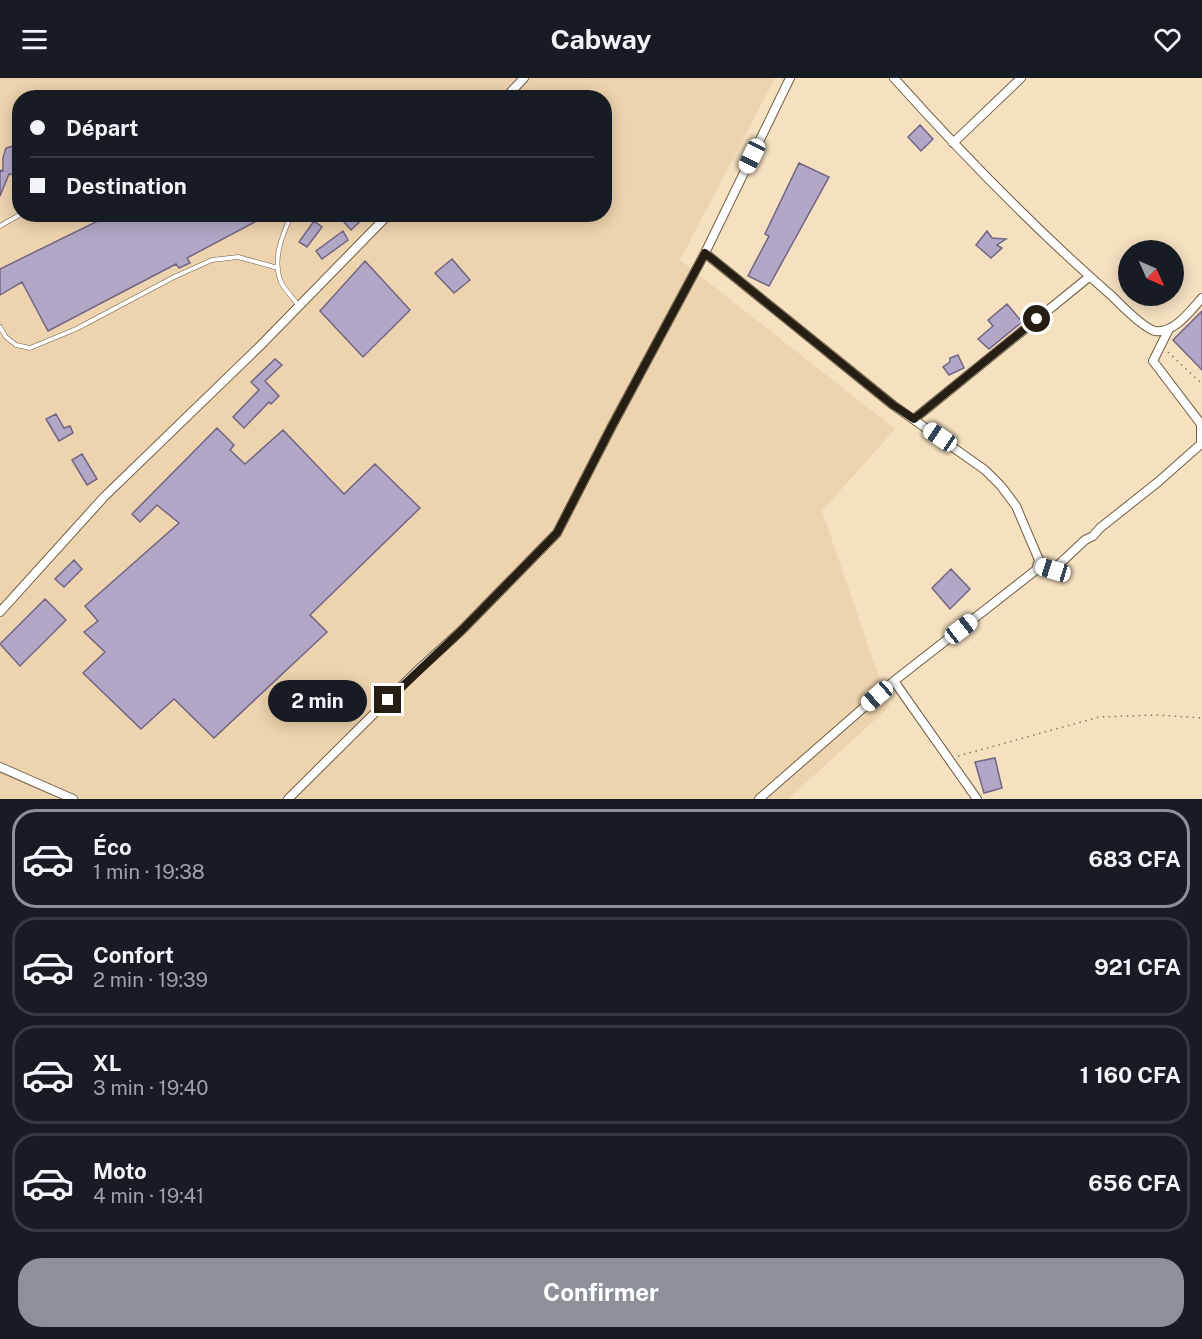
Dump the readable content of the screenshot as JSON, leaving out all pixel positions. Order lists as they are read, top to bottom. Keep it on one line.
{"north":"bottom right","page":{"header":"Cabway","banner":["Départ","Destination"],"bubble":"2 min","list":[{"name":"Éco","note":"1 min · 19:38","value":"683 CFA"},{"name":"Confort","note":"2 min · 19:39","value":"921 CFA"},{"name":"XL","note":"3 min · 19:40","value":"1 160 CFA"},{"name":"Moto","note":"4 min · 19:41","value":"656 CFA"}],"buttons":"Confirmer"}}
